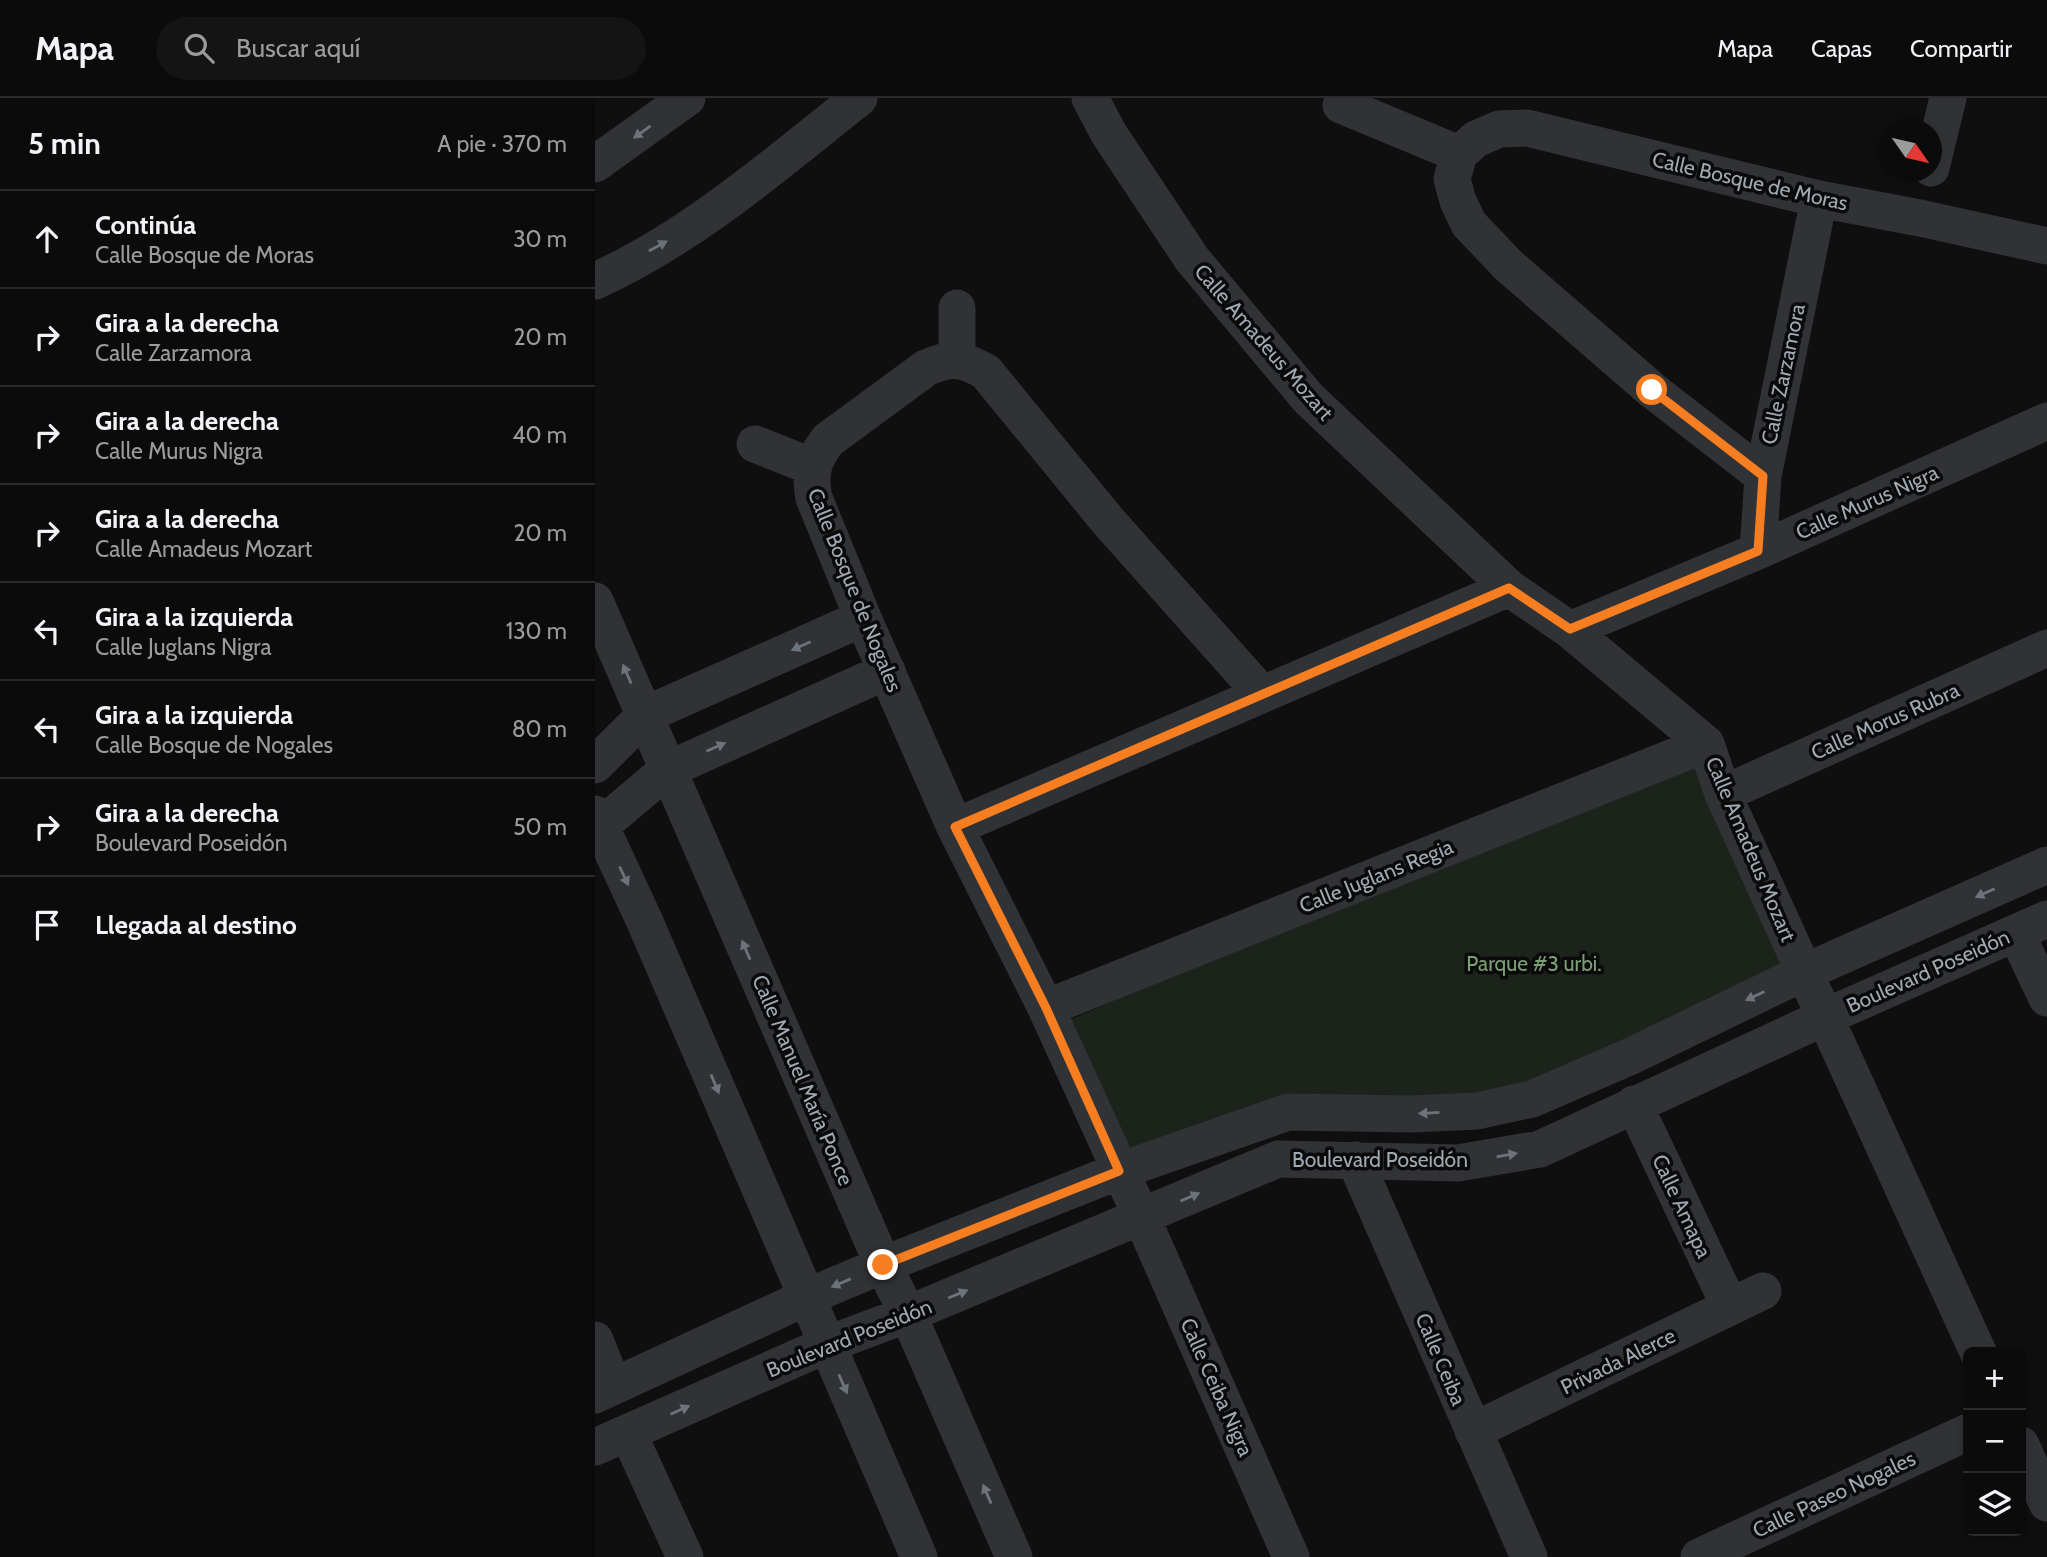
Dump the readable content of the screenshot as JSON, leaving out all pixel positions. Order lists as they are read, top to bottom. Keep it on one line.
{"streets":{"street":["Calle Bosque de Moras","Calle Amadeus Mozart","Calle Zarzamora","Calle Murus Nigra","Calle Bosque de Nogales","Calle Morus Rubra","Calle Juglans Regia","Boulevard Poseidón","Calle Manuel María Ponce","Calle Amapa","Calle Ceiba","Privada Alerce","Calle Ceiba Nigra","Calle Paseo Nogales"]},"crossings":[["Calle Bosque de Moras","Calle Zarzamora"],["Calle Amadeus Mozart","Calle Murus Nigra"],["Calle Amadeus Mozart","Calle Morus Rubra"],["Calle Amadeus Mozart","Calle Juglans Regia"],["Calle Amadeus Mozart","Boulevard Poseidón"],["Calle Zarzamora","Calle Murus Nigra"],["Calle Bosque de Nogales","Calle Juglans Regia"],["Calle Bosque de Nogales","Boulevard Poseidón"],["Calle Bosque de Nogales","Calle Ceiba Nigra"],["Boulevard Poseidón","Calle Manuel María Ponce"],["Boulevard Poseidón","Calle Amapa"],["Boulevard Poseidón","Calle Ceiba"],["Boulevard Poseidón","Calle Ceiba Nigra"],["Calle Amapa","Privada Alerce"],["Calle Ceiba","Privada Alerce"]],"parks":["Parque #3 urbi."],"north":"bottom right","page":{"header":"Mapa","search":"Buscar aquí","nav":["Mapa","Capas","Compartir"],"heading":["5 min","A pie · 370 m"],"list":[["Continúa","Calle Bosque de Moras","30 m"],["Gira a la derecha","Calle Zarzamora","20 m"],["Gira a la derecha","Calle Murus Nigra","40 m"],["Gira a la derecha","Calle Amadeus Mozart","20 m"],["Gira a la izquierda","Calle Juglans Nigra","130 m"],["Gira a la izquierda","Calle Bosque de Nogales","80 m"],["Gira a la derecha","Boulevard Poseidón","50 m"],"Llegada al destino"],"map_buttons":["+","−"]}}
